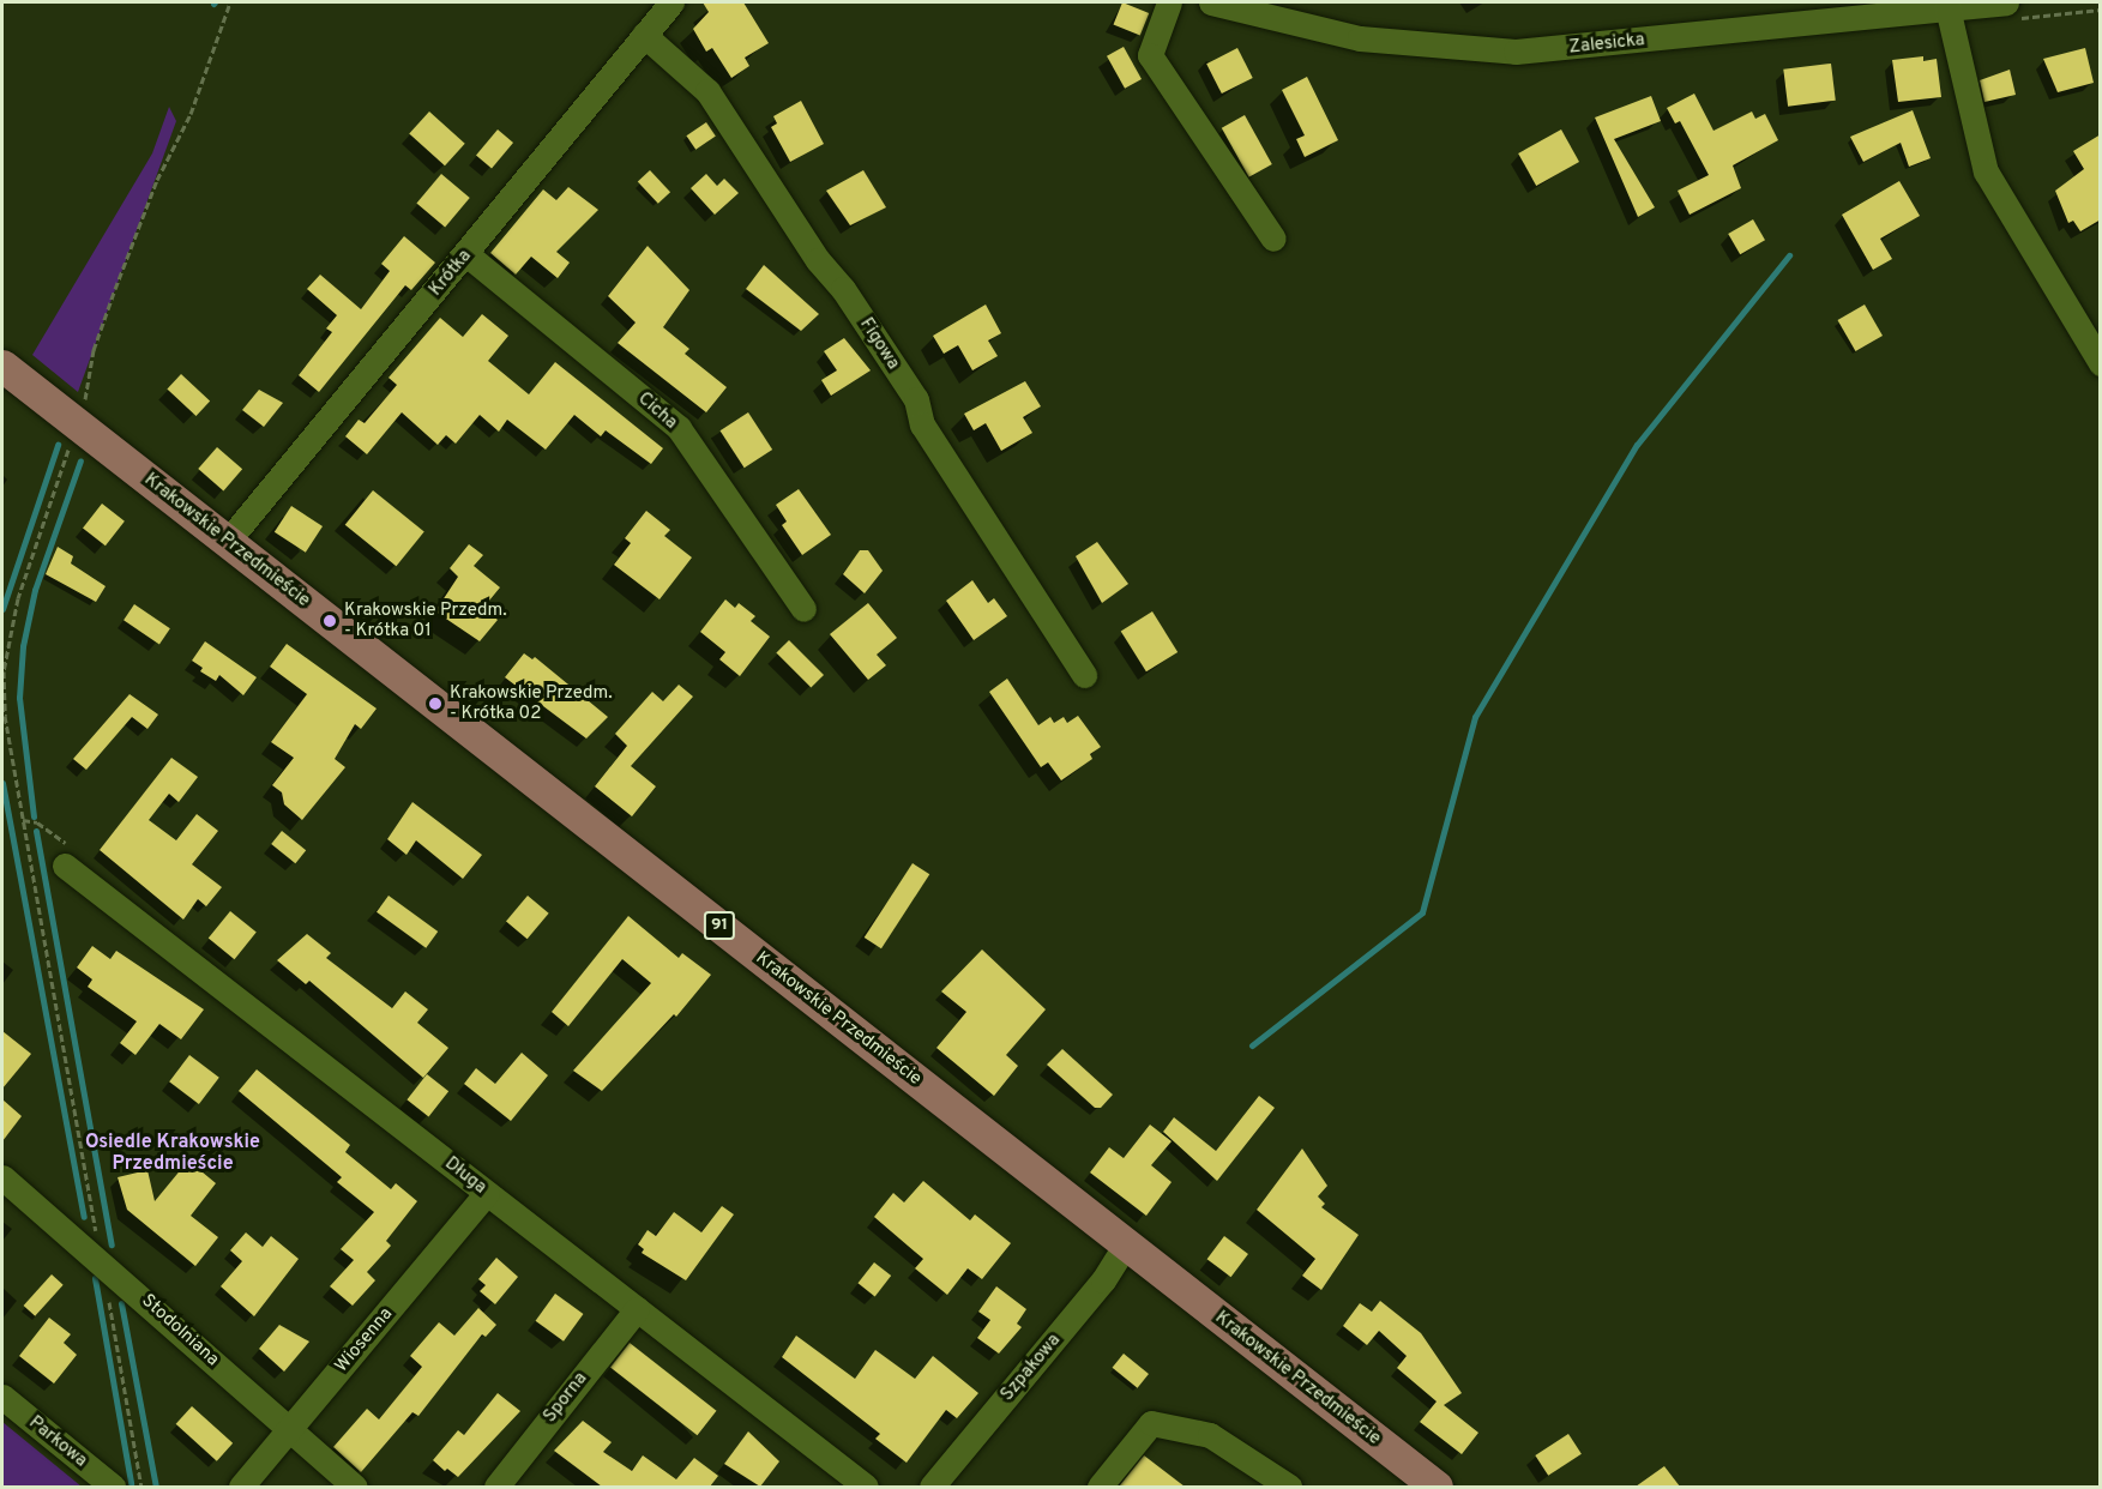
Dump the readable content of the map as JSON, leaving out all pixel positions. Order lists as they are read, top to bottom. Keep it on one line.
{"streets":{"main road":["Krakowskie Przedmieście","91"],"street":["Zalesicka","Krótka","Figowa","Cicha","Długa","Stodolniana","Wiosenna","Szpakowa","Sporna","Parkowa"]},"crossings":[["Krótka","Figowa"],["Krótka","Cicha"],["Krótka","Krakowskie Przedmieście"],["Krakowskie Przedmieście","Szpakowa"],["Długa","Wiosenna"],["Długa","Sporna"],["Stodolniana","Wiosenna"]],"districts":["Osiedle Krakowskie Przedmieście"],"places":["Krakowskie Przedm. - Krótka 01","Krakowskie Przedm. - Krótka 02"]}
